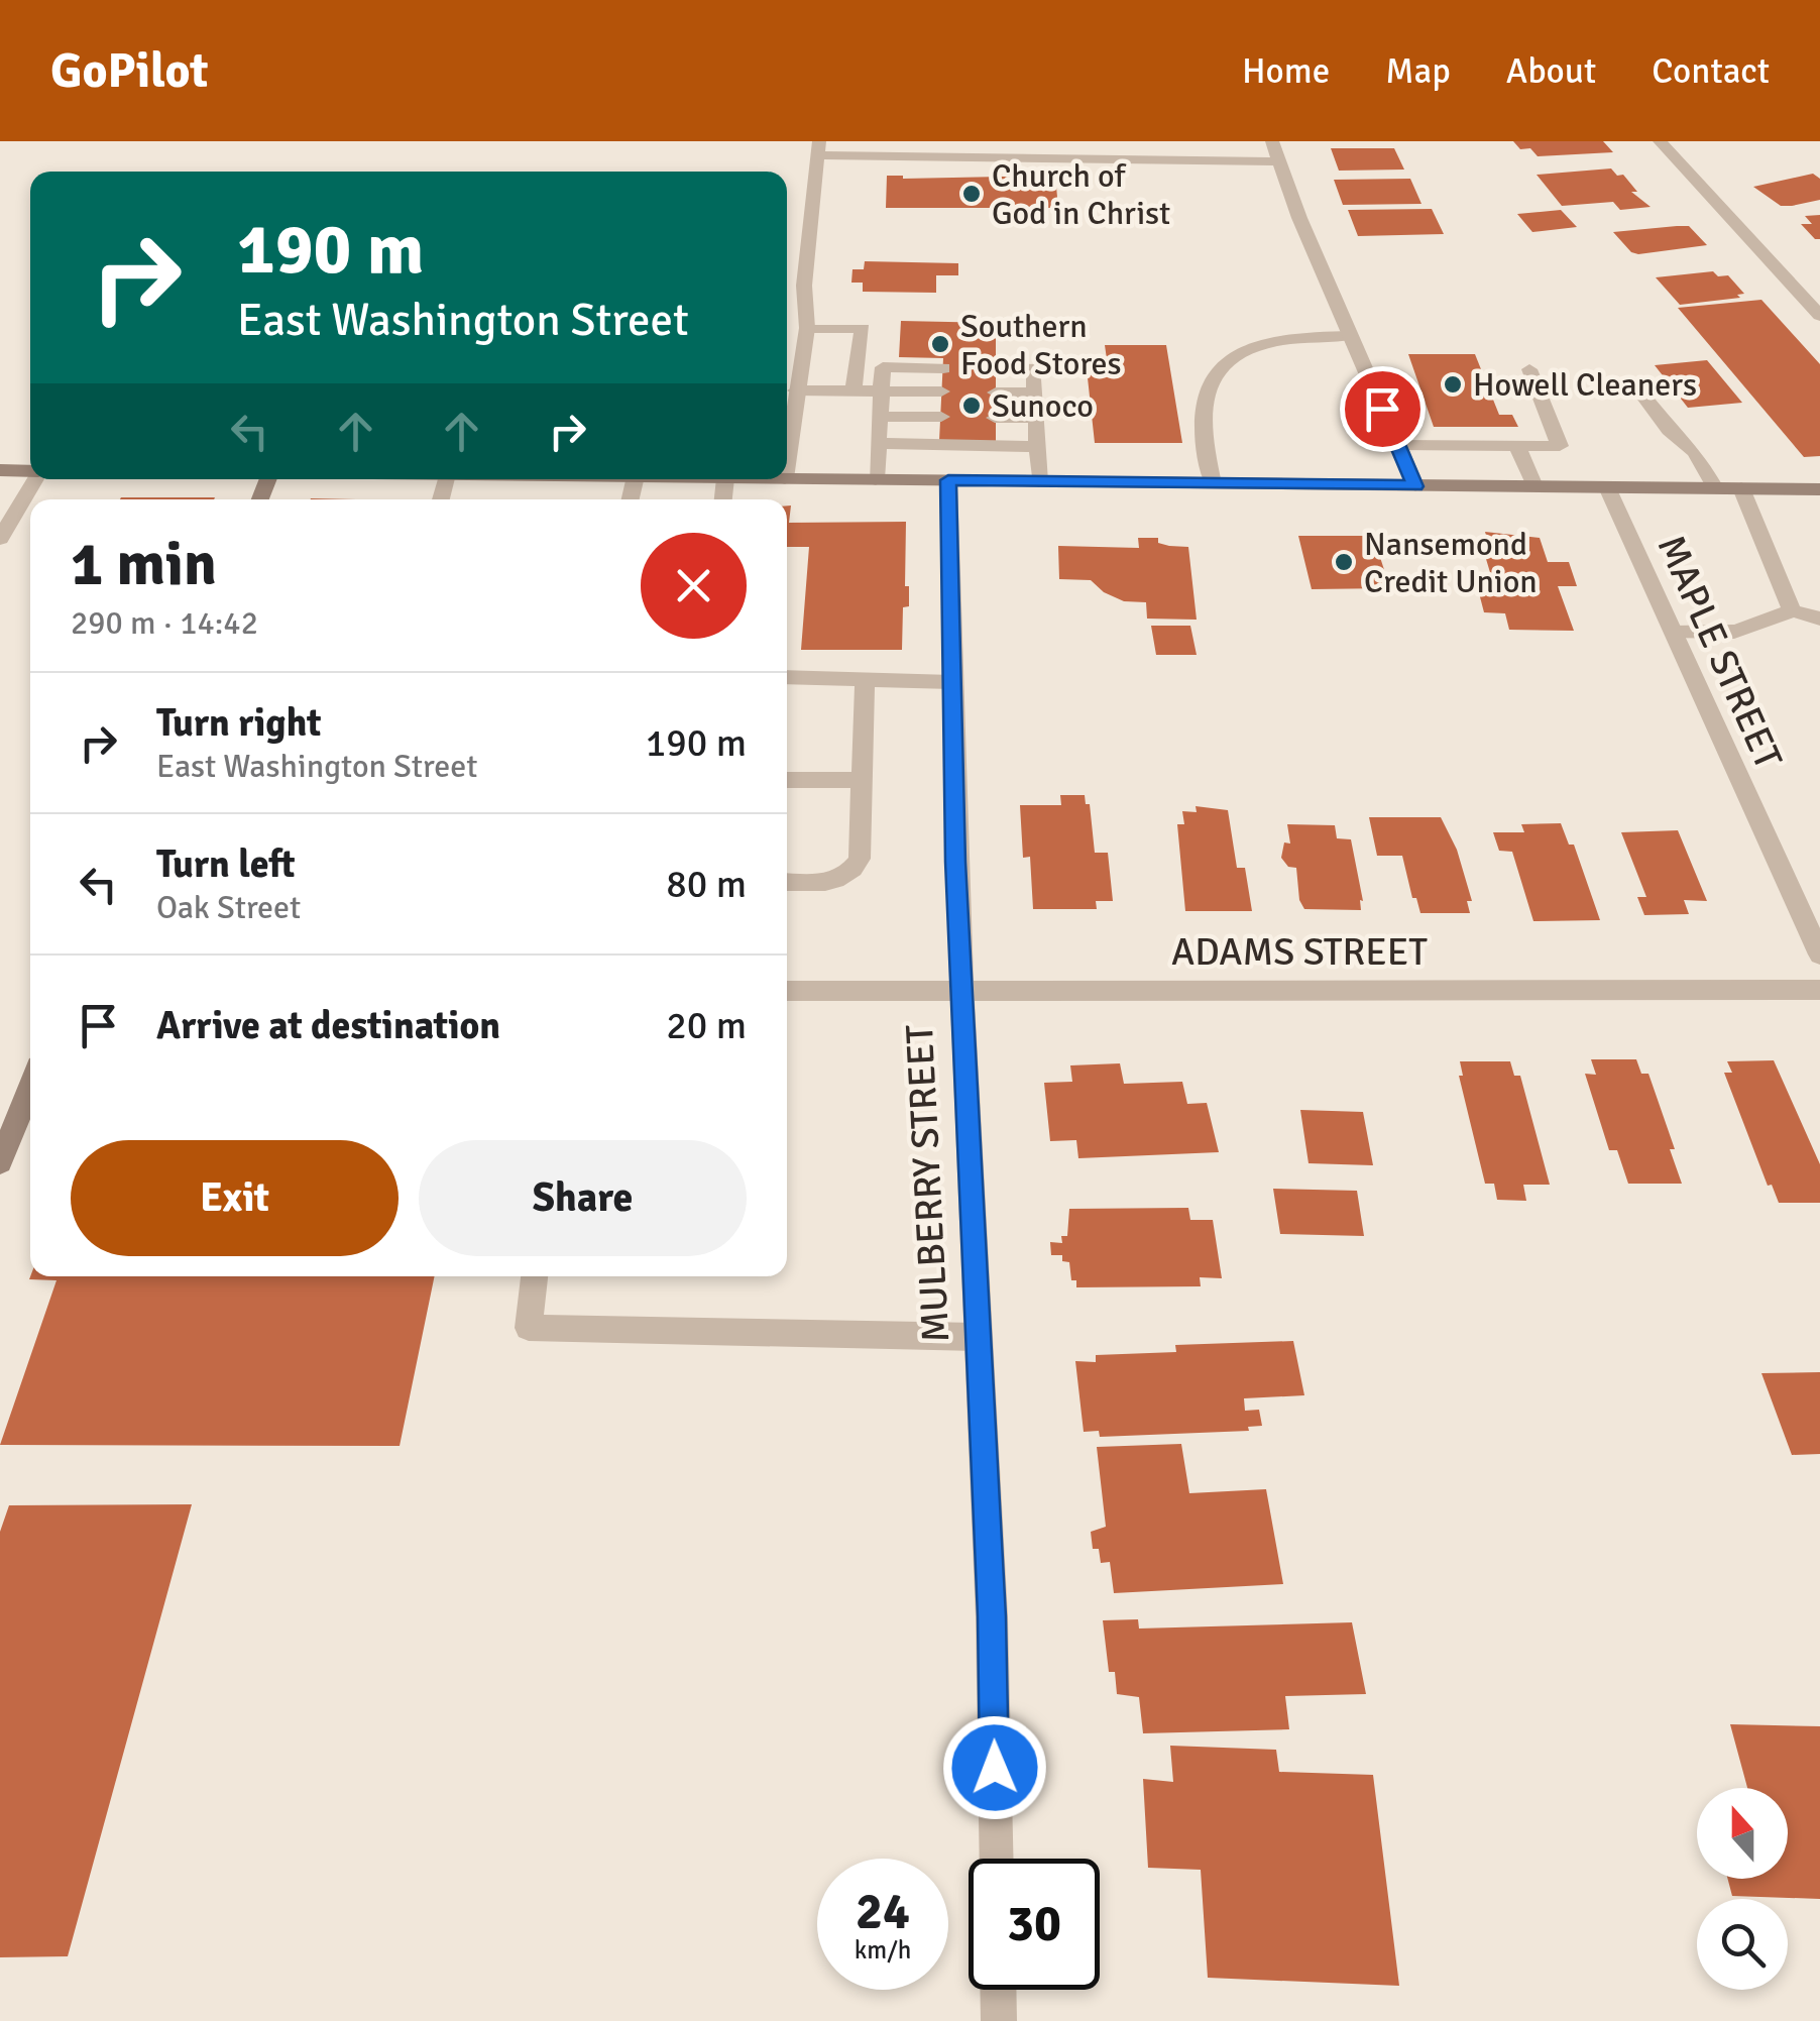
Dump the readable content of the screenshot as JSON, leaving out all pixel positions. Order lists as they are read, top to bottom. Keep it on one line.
{"streets":{"street":["MAPLE STREET","ADAMS STREET","MULBERRY STREET"]},"crossings":[["ADAMS STREET","MULBERRY STREET"]],"places":["Church of God in Christ","Southern Food Stores","Howell Cleaners","Sunoco","Nansemond Credit Union"],"north":"top","page":{"header":"GoPilot","nav":["Home","Map","About","Contact"],"turn":["190 m","East Washington Street"],"heading":["1 min","290 m · 14:42"],"list":[{"name":"Turn right","note":"East Washington Street","value":"190 m"},{"name":"Turn left","note":"Oak Street","value":"80 m"},{"name":"Arrive at destination","value":"20 m"}],"buttons":["Exit","Share"],"speed":"24 km/h","limit":"30"}}
